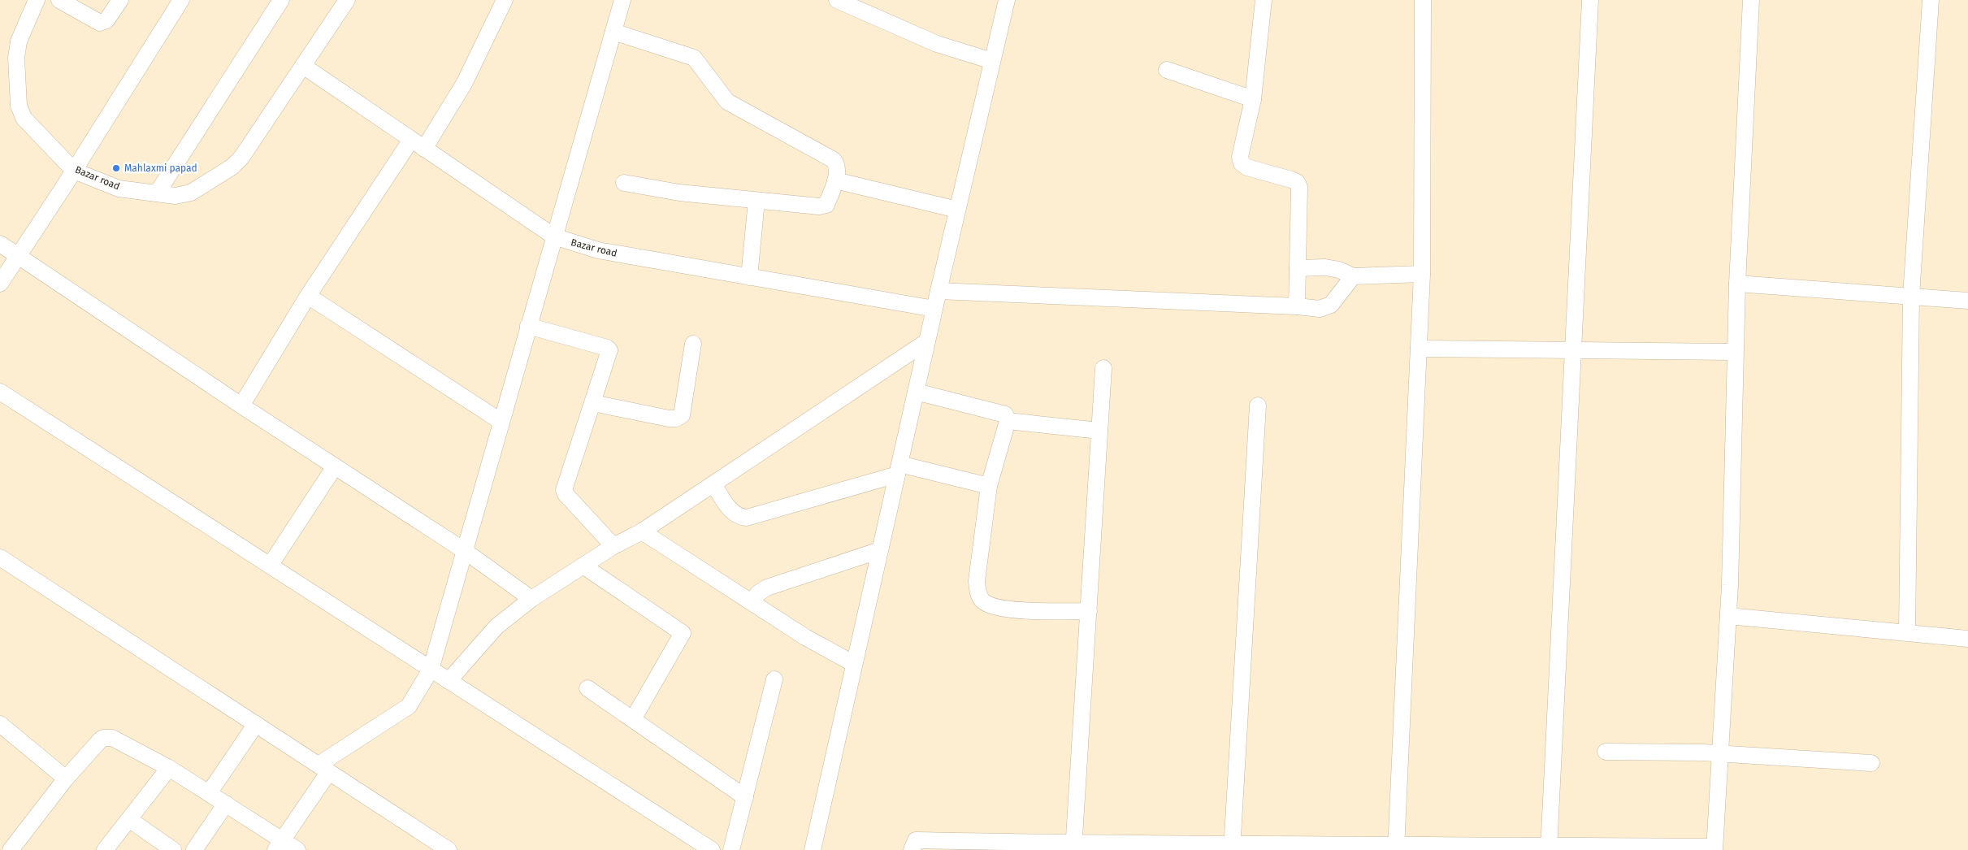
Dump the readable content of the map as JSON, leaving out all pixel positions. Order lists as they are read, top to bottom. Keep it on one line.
{"streets":{"street":["Bazar road"]},"places":["Mahlaxmi papad"]}
